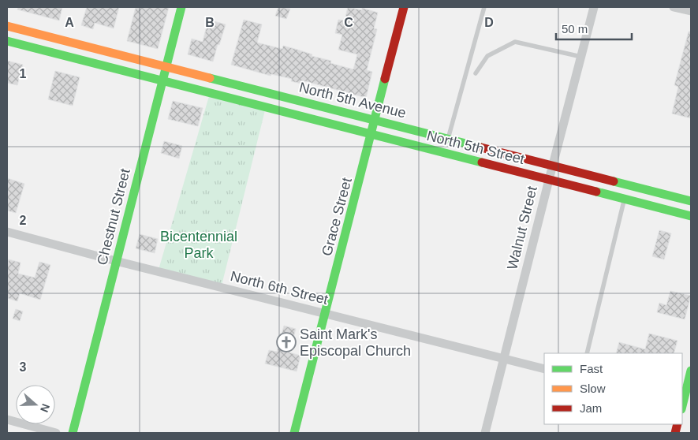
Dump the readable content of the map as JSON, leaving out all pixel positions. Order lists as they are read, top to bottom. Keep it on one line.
{"streets":{"street":["North 5th Avenue","North 5th Street","Chestnut Street","Grace Street","Walnut Street","North 6th Street"]},"crossings":[["North 5th Avenue","Chestnut Street"],["North 5th Avenue","Grace Street"],["North 5th Avenue","Walnut Street"],["North 5th Street","Chestnut Street"],["North 5th Street","Grace Street"],["North 5th Street","Walnut Street"],["Chestnut Street","North 6th Street"],["Grace Street","North 6th Street"],["Walnut Street","North 6th Street"]],"parks":["Bicentennial Park"],"places":{"church":["Saint Mark's Episcopal Church"]},"legend":["Fast","Slow","Jam"],"scale_bar":"50 m","north":"right","grid":{"columns":["A","B","C","D"],"rows":["1","2","3"]}}
